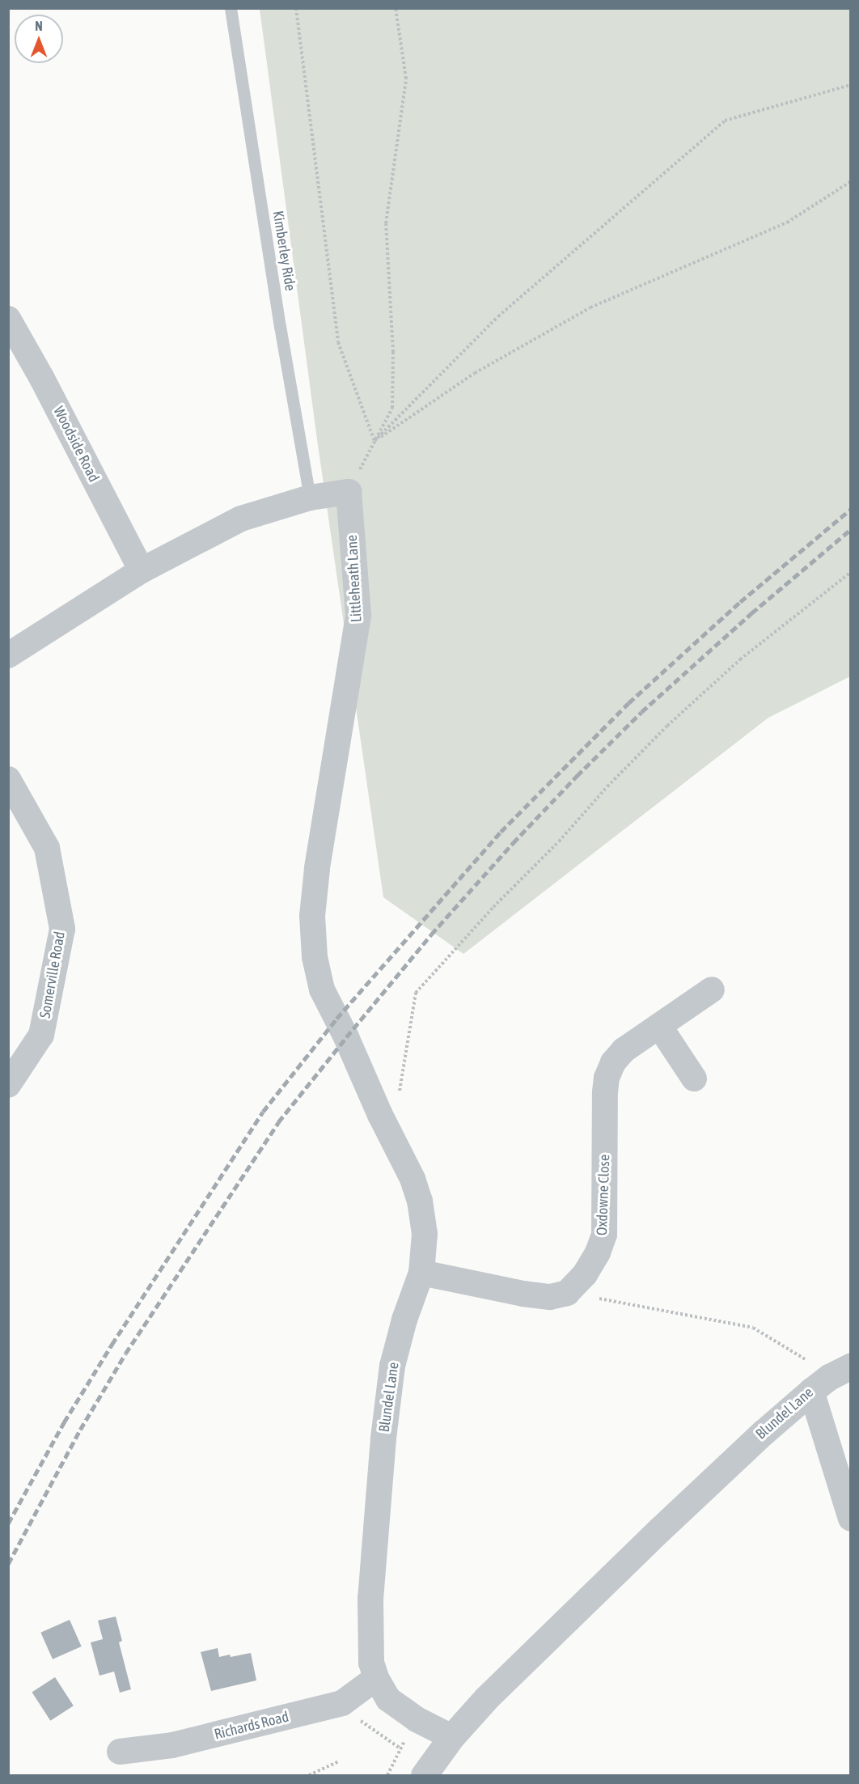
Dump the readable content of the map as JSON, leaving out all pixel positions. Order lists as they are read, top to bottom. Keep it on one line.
{"streets":{"street":["Woodside Road","Littleheath Lane","Somerville Road","Oxdowne Close","Blundel Lane","Richards Road"],"lane":["Kimberley Ride"]},"crossings":[["Littleheath Lane","Blundel Lane"],["Blundel Lane","Richards Road"]],"north":"top"}
